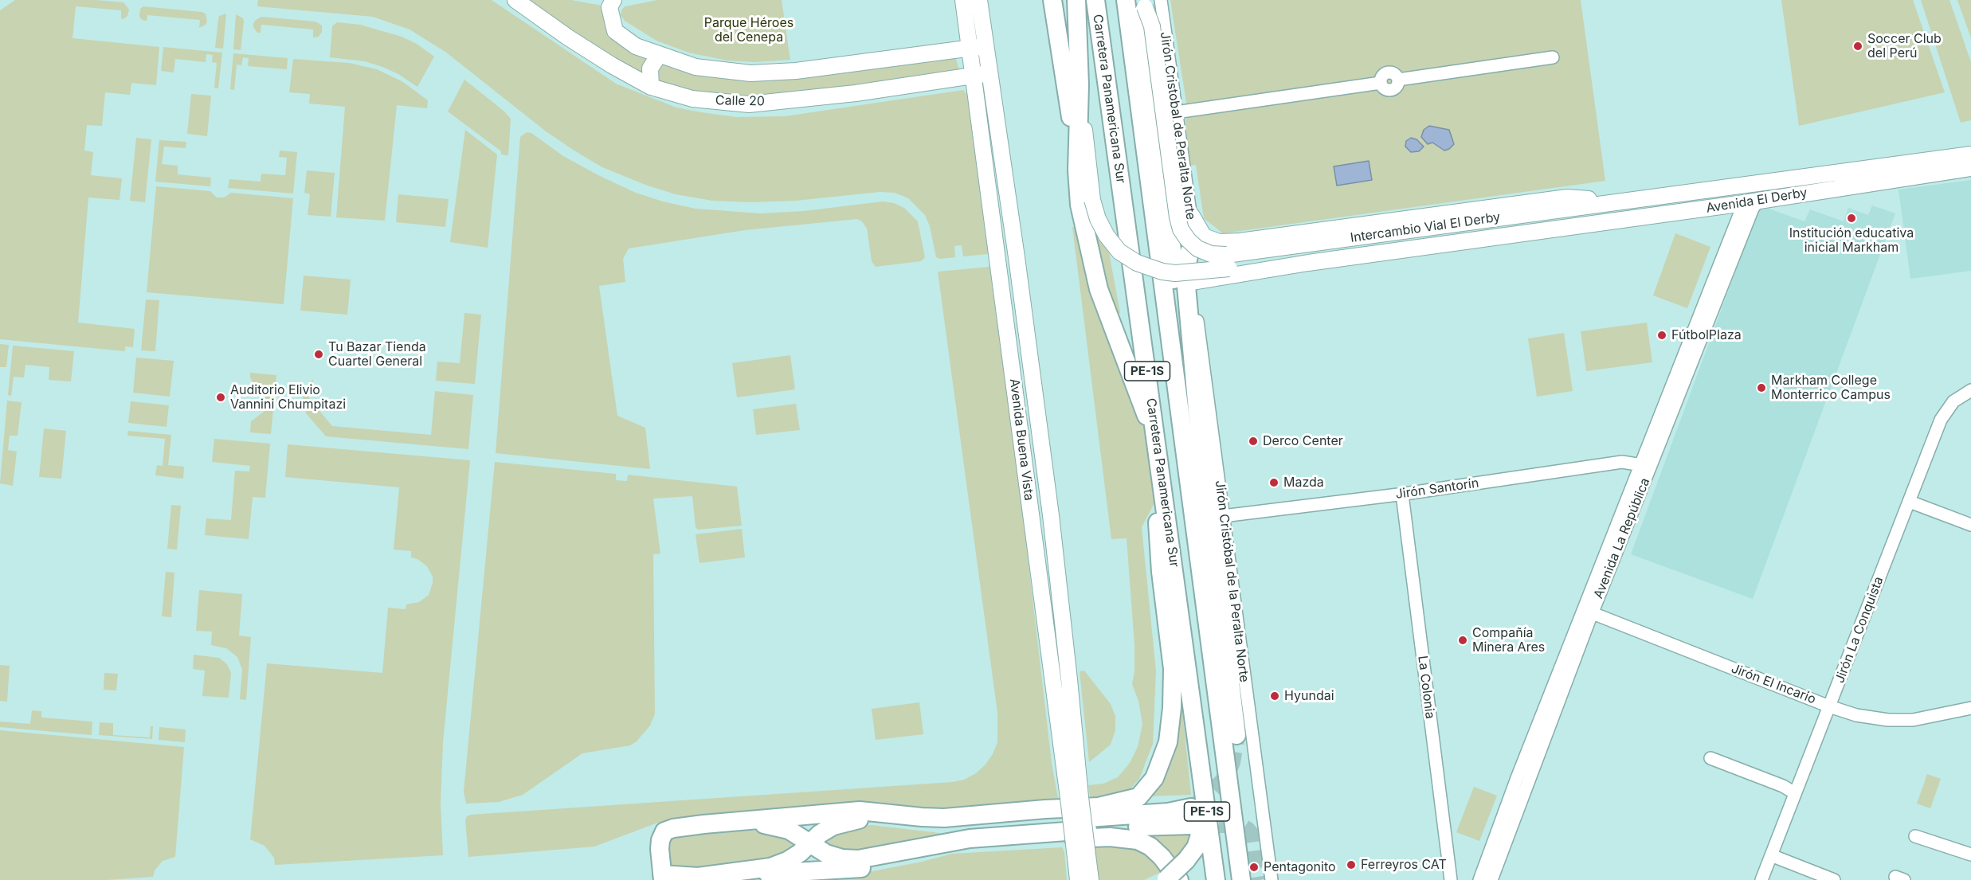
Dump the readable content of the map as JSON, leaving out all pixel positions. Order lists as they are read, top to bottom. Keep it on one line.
{"streets":{"highway":["Carretera Panamericana Sur","PE-1S"],"main road":["Calle 20","Avenida El Derby","Intercambio Vial El Derby","Avenida Buena Vista"],"street":["Jirón Cristobal de Peralta Norte","Jirón Santorín","Avenida La República","Jirón Cristóbal de la Peralta Norte","Jirón La Conquista","Jirón El Incario","La Colonia"]},"crossings":[["Calle 20","Avenida Buena Vista"],["Jirón Cristobal de Peralta Norte","Jirón Cristóbal de la Peralta Norte"],["Avenida El Derby","Intercambio Vial El Derby"],["Avenida El Derby","Avenida La República"],["Jirón Santorín","Avenida La República"],["Jirón Santorín","Jirón Cristóbal de la Peralta Norte"],["Jirón Santorín","La Colonia"],["Avenida La República","Jirón El Incario"],["Jirón La Conquista","Jirón El Incario"]],"parks":["Parque Héroes del Cenepa"],"places":["Soccer Club del Perú","Institución educativa inicial Markham","FútbolPlaza","Tu Bazar Tienda Cuartel General","Markham College Monterrico Campus","Auditorio Elivio Vannini Chumpitazi","Derco Center","Mazda","Compañía Minera Ares","Hyundai","Ferreyros CAT","Pentagonito"]}
